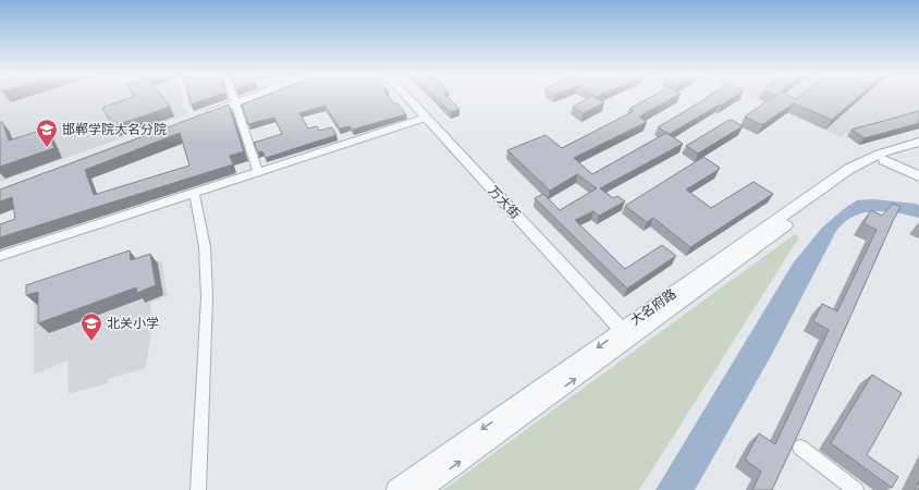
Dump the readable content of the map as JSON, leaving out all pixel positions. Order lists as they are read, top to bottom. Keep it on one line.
{"streets":{"street":["万大街","大名府路"]},"crossings":[["万大街","大名府路"]],"places":{"school or university":["邯郸学院大名分院","北关小学"]}}
